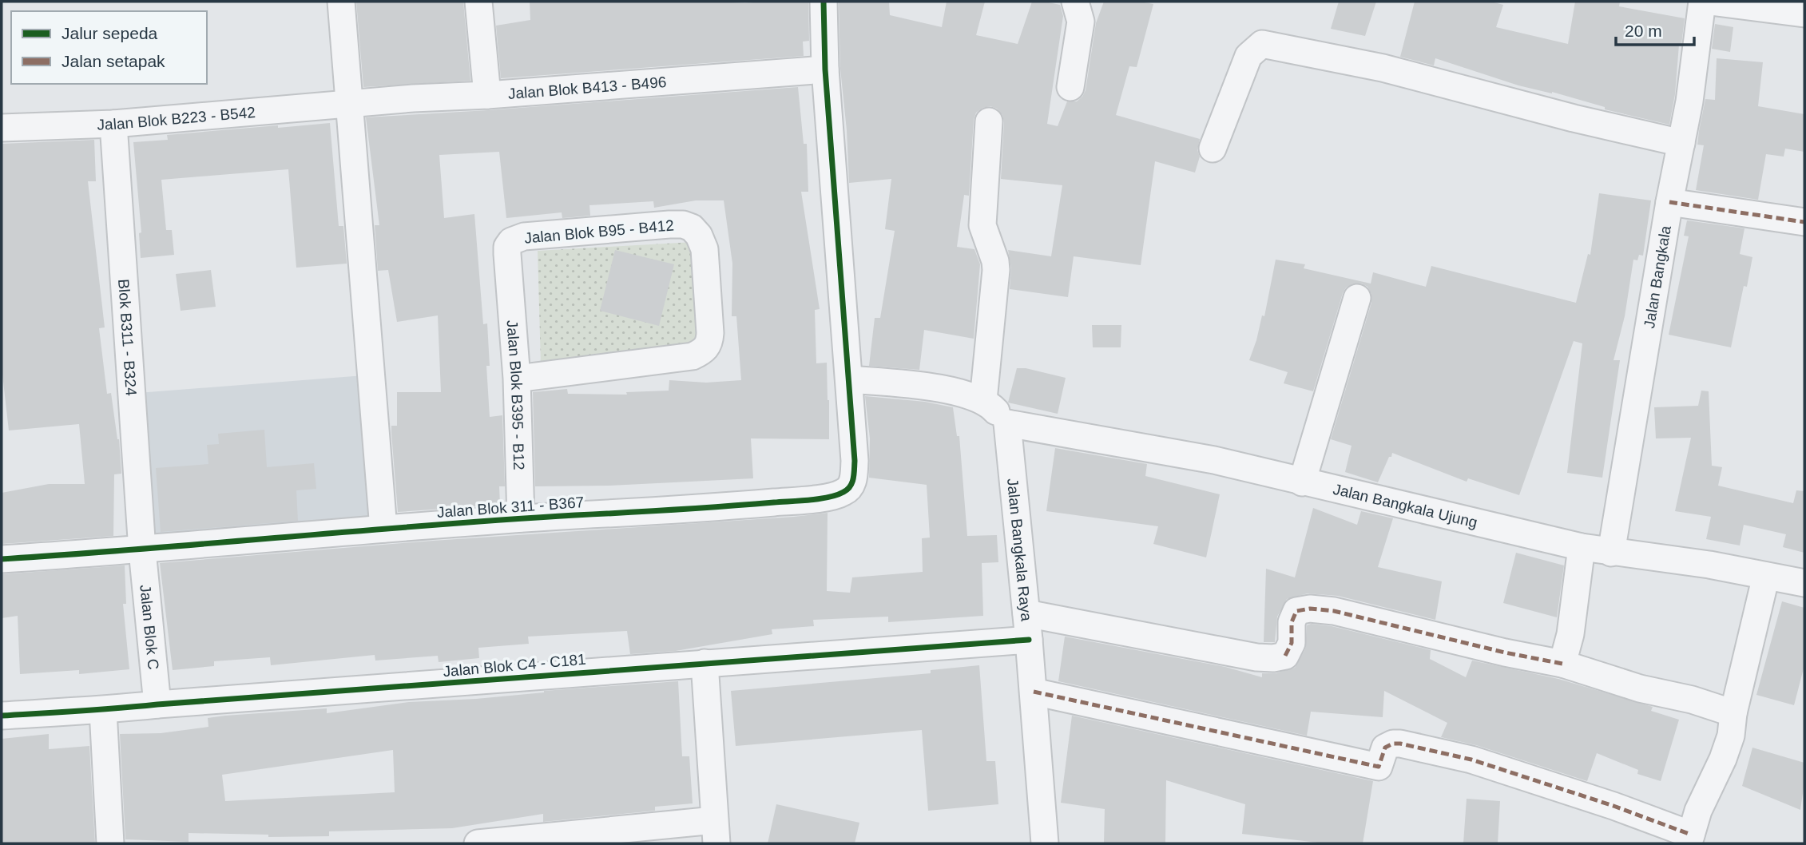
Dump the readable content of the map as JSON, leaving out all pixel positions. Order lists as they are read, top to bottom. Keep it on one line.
{"streets":{"street":["Jalan Blok B413 - B496","Jalan Blok B223 - B542","Jalan Blok B95 - B412","Jalan Bangkala","Blok B311 - B324","Jalan Blok B395 - B12","Jalan Bangkala Ujung","Jalan Blok 311 - B367","Jalan Bangkala Raya","Jalan Blok C","Jalan Blok C4 - C181"]},"crossings":[["Jalan Blok B413 - B496","Jalan Blok B223 - B542"],["Jalan Blok B223 - B542","Blok B311 - B324"],["Jalan Blok B95 - B412","Jalan Blok B395 - B12"],["Jalan Bangkala","Jalan Bangkala Ujung"],["Blok B311 - B324","Jalan Blok 311 - B367"],["Blok B311 - B324","Jalan Blok C"],["Jalan Blok B395 - B12","Jalan Blok 311 - B367"],["Jalan Bangkala Ujung","Jalan Bangkala Raya"],["Jalan Blok 311 - B367","Jalan Blok C"],["Jalan Bangkala Raya","Jalan Blok C4 - C181"],["Jalan Blok C","Jalan Blok C4 - C181"]],"legend":["Jalur sepeda","Jalan setapak"],"scale_bar":"20 m"}
